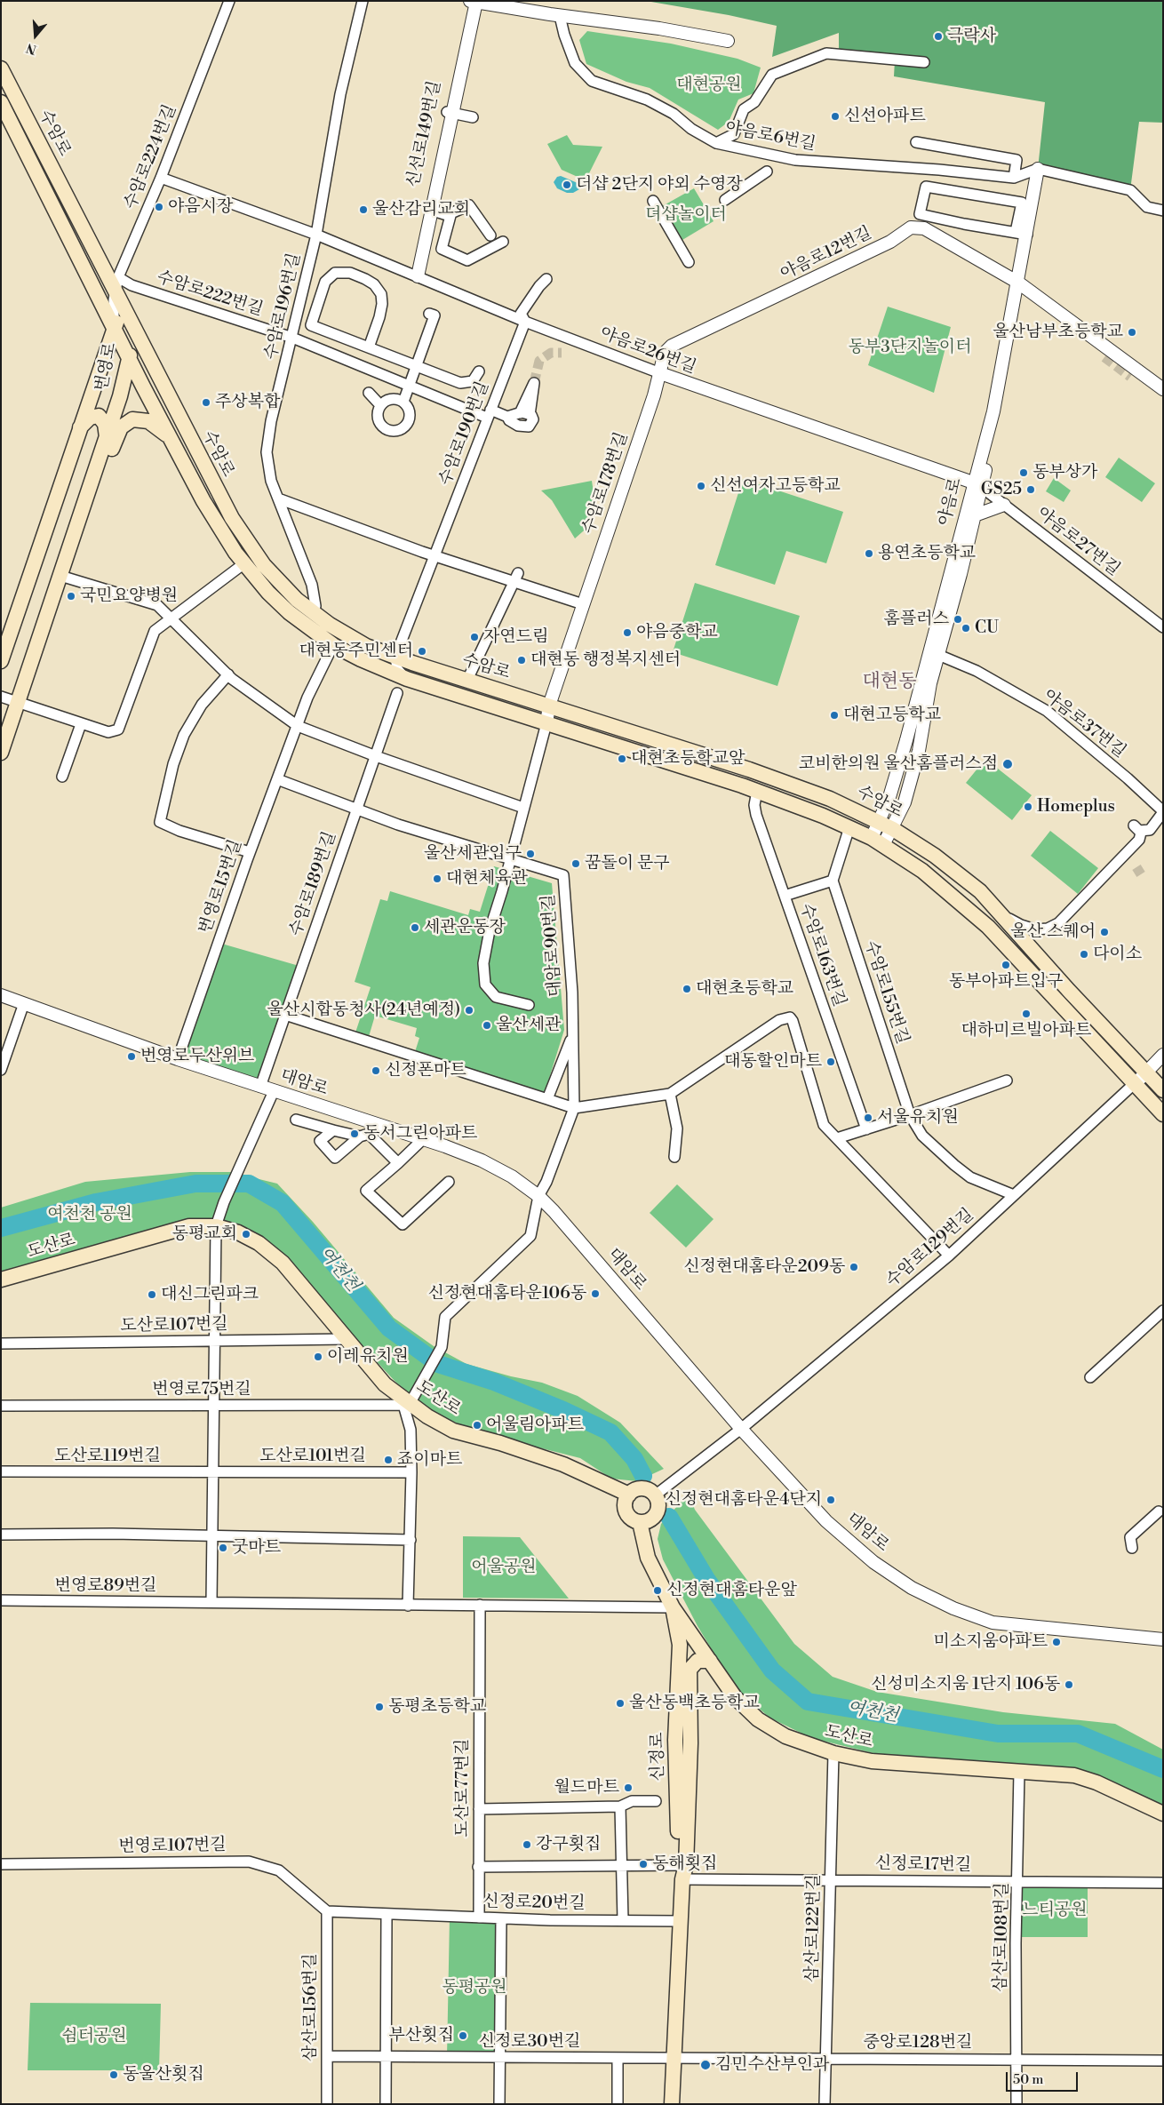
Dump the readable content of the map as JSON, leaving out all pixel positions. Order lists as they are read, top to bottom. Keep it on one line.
{"streets":{"main road":["수암로","번영로","도산로","신정로"],"street":["신선로149번길","야음로6번길","수암로224번길","야음로12번길","수암로222번길","수암로196번길","야음로26번길","수암로190번길","수암로178번길","야음로","야음로27번길","야음로37번길","수암로189번길","번영로15번길","대암로90번길","수암로163번길","수암로155번길","대암로","수암로129번길","도산로107번길","번영로75번길","도산로119번길","도산로101번길","번영로89번길","도산로77번길","번영로107번길","신정로17번길","신정로20번길","삼산로122번길","삼산로108번길","삼산로156번길","신정로30번길","중앙로128번길"]},"crossings":[["수암로","수암로224번길"],["수암로","수암로222번길"],["수암로","수암로196번길"],["수암로","번영로"],["수암로","수암로190번길"],["수암로","수암로178번길"],["수암로","야음로"],["수암로","번영로15번길"],["수암로","수암로163번길"],["수암로","수암로129번길"],["신선로149번길","야음로26번길"],["야음로6번길","야음로"],["수암로224번길","수암로222번길"],["수암로224번길","야음로26번길"],["수암로224번길","번영로"],["야음로12번길","야음로26번길"],["야음로12번길","수암로178번길"],["야음로12번길","야음로"],["수암로222번길","수암로196번길"],["수암로222번길","수암로190번길"],["수암로196번길","야음로26번길"],["야음로26번길","수암로190번길"],["야음로26번길","수암로178번길"],["야음로26번길","야음로"],["야음로26번길","야음로27번길"],["야음로","야음로27번길"],["야음로","야음로37번길"],["수암로189번길","대암로90번길"],["수암로189번길","대암로"],["번영로15번길","대암로90번길"],["번영로15번길","대암로"],["대암로90번길","대암로"],["대암로90번길","도산로"],["대암로90번길","번영로75번길"],["수암로155번길","수암로129번길"],["대암로","수암로129번길"],["도산로","수암로129번길"],["도산로","도산로107번길"],["도산로","번영로75번길"],["도산로","신정로"],["도산로","삼산로122번길"],["도산로","삼산로108번길"],["도산로119번길","도산로101번길"],["신정로","신정로17번길"],["신정로","신정로20번길"],["신정로","신정로30번길"],["신정로","중앙로128번길"],["도산로77번길","신정로17번길"],["도산로77번길","신정로20번길"],["번영로107번길","신정로20번길"],["번영로107번길","삼산로156번길"],["신정로17번길","삼산로122번길"],["신정로17번길","삼산로108번길"],["신정로20번길","삼산로156번길"],["삼산로122번길","중앙로128번길"],["삼산로108번길","중앙로128번길"],["삼산로156번길","신정로30번길"],["신정로30번길","중앙로128번길"]],"districts":["대현동"],"water":["여천천"],"parks":["대현공원","뎌샵놀이터","동부3단지놀이터","여천천 공원","어울공원","느티공원","동평공원","쉼터공원"],"places":["극락사","신선아파트","더샵 2단지 야외 수영장","야음시장","울산감리교회","울산남부초등학교","주상복합","동부상가","신선여자고등학교","GS25","용연초등학교","국민요양병원","홈플러스","CU","야음중학교","자연드림","대현동주민센터","대현동 행정복지센터","대현고등학교","대현초등학교앞","코비한의원 울산홈플러스점","Homeplus","울산세관입구","꿈돌이 문구","대현체육관","세관운동장","울산 스퀘어","다이소","동부아파트입구","대현초등학교","울산시합동청사(24년예정)","대하미르빌아파트","울산세관","번영로두산위브","대동할인마트","신정폰마트","서울유치원","동서그린아파트","동평교회","신정현대홈타운209동","신정현대홈타운106동","대신그린파크","이레유치원","어울림아파트","죠이마트","신정현대홈타운4단지","굿마트","신정현대홈타운앞","미소지움아파트","신성미소지움 1단지 106동","울산동백초등학교","동평초등학교","월드마트","강구횟집","동해횟집","부산횟집","김민수산부인과","동울산횟집"],"scale_bar":"50 m","north":"bottom"}
